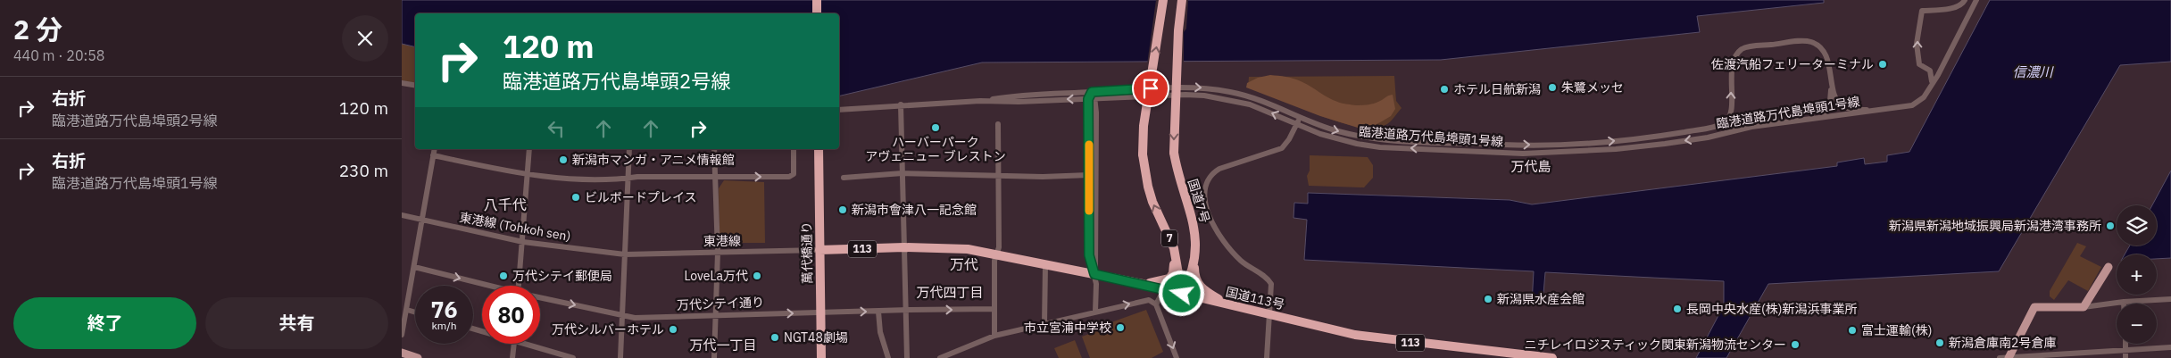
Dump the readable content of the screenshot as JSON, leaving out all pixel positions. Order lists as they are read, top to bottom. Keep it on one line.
{"streets":{"highway":["国道7号","7","113","萬代橋通り","国道113号"],"street":["臨港道路万代島埠頭1号線","東港線 (Tohkoh sen)","東港線","万代シテイ通り"]},"crossings":[["国道7号","7"],["国道7号","国道113号"],["東港線 (Tohkoh sen)","東港線"],["7","国道113号"],["東港線","萬代橋通り"],["東港線","国道113号"],["萬代橋通り","国道113号"],["萬代橋通り","万代シテイ通り"]],"one_way":["万代シテイ通り"],"districts":["万代島","八千代","万代","万代四丁目","万代一丁目"],"water":["信濃川"],"places":["佐渡汽船フェリーターミナル","朱鷺メッセ","ホテル日航新潟","ハーバーパーク アヴェニュー ブレストン","新潟市マンガ・アニメ情報館","ビルボードプレイス","新潟市會津八一記念館","新潟県新潟地域振興局新潟港湾事務所","万代シテイ郵便局","LoveLa万代","新潟県水産会館","長岡中央水産(株)新潟浜事業所","市立宮浦中学校","万代シルバーホテル","富士運輸(株)","NGT48劇場","新潟倉庫南2号倉庫","ニチレイロジスティック関東新潟物流センター"],"page":{"heading":["2 分","440 m · 20:58"],"turn":["120 m","臨港道路万代島埠頭2号線"],"list":[{"name":"右折","note":"臨港道路万代島埠頭2号線","value":"120 m"},{"name":"右折","note":"臨港道路万代島埠頭1号線","value":"230 m"}],"map_buttons":["+","−"],"speed":"76 km/h","limit":"80","buttons":["終了","共有"]}}
